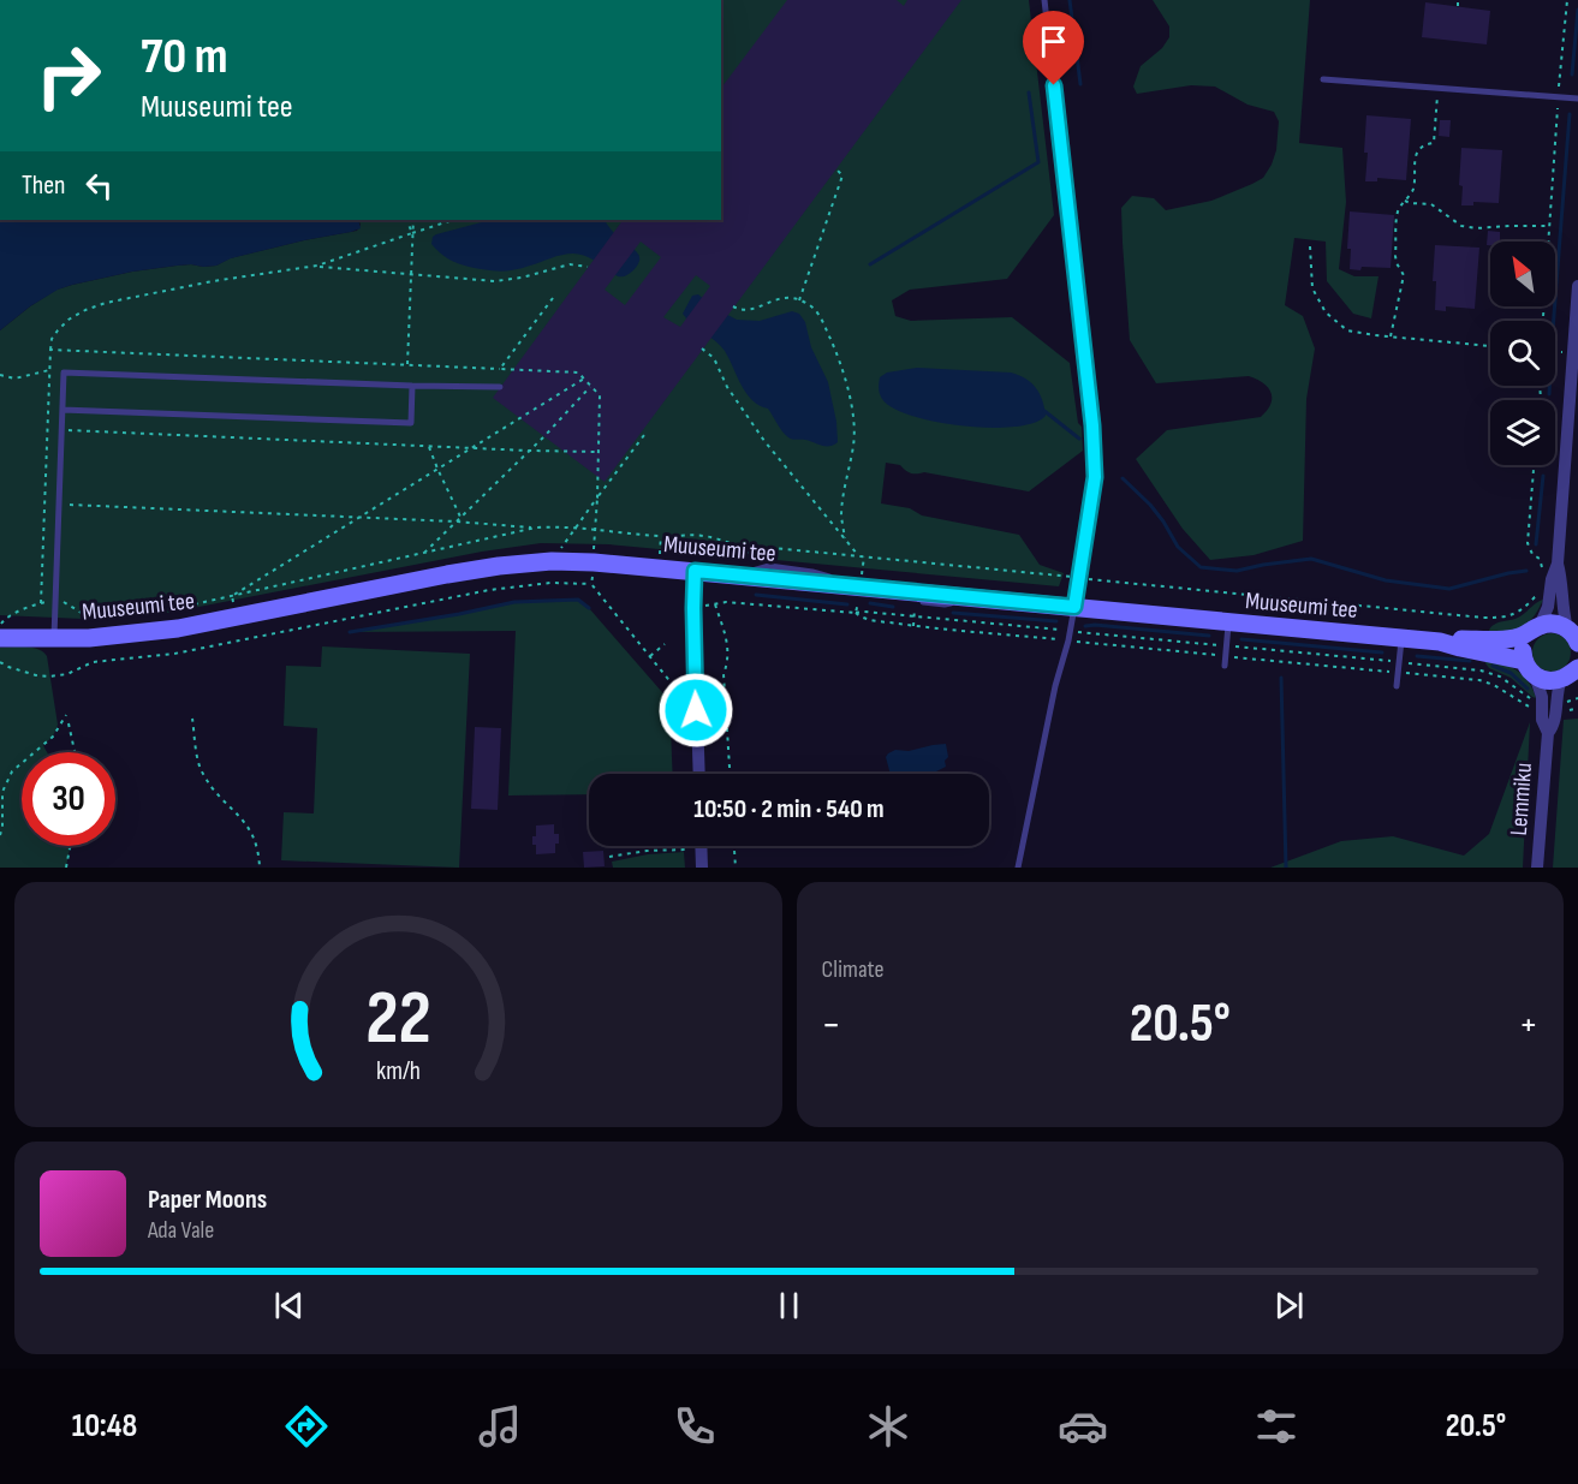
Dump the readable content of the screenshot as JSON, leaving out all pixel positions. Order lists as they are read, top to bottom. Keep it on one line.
{"streets":{"street":["Muuseumi tee","Lemmiku"]},"crossings":[["Muuseumi tee","Lemmiku"]],"north":"top left","page":{"turn":["70 m","Muuseumi tee"],"then":"Then","limit":"30","trip":"10:50 · 2 min · 540 m","tile":"Climate","heat":["−","20.5°","+"],"song":["Paper Moons","Ada Vale"],"tabs":["10:48","20.5°"],"gauge":["22","km/h"]}}
